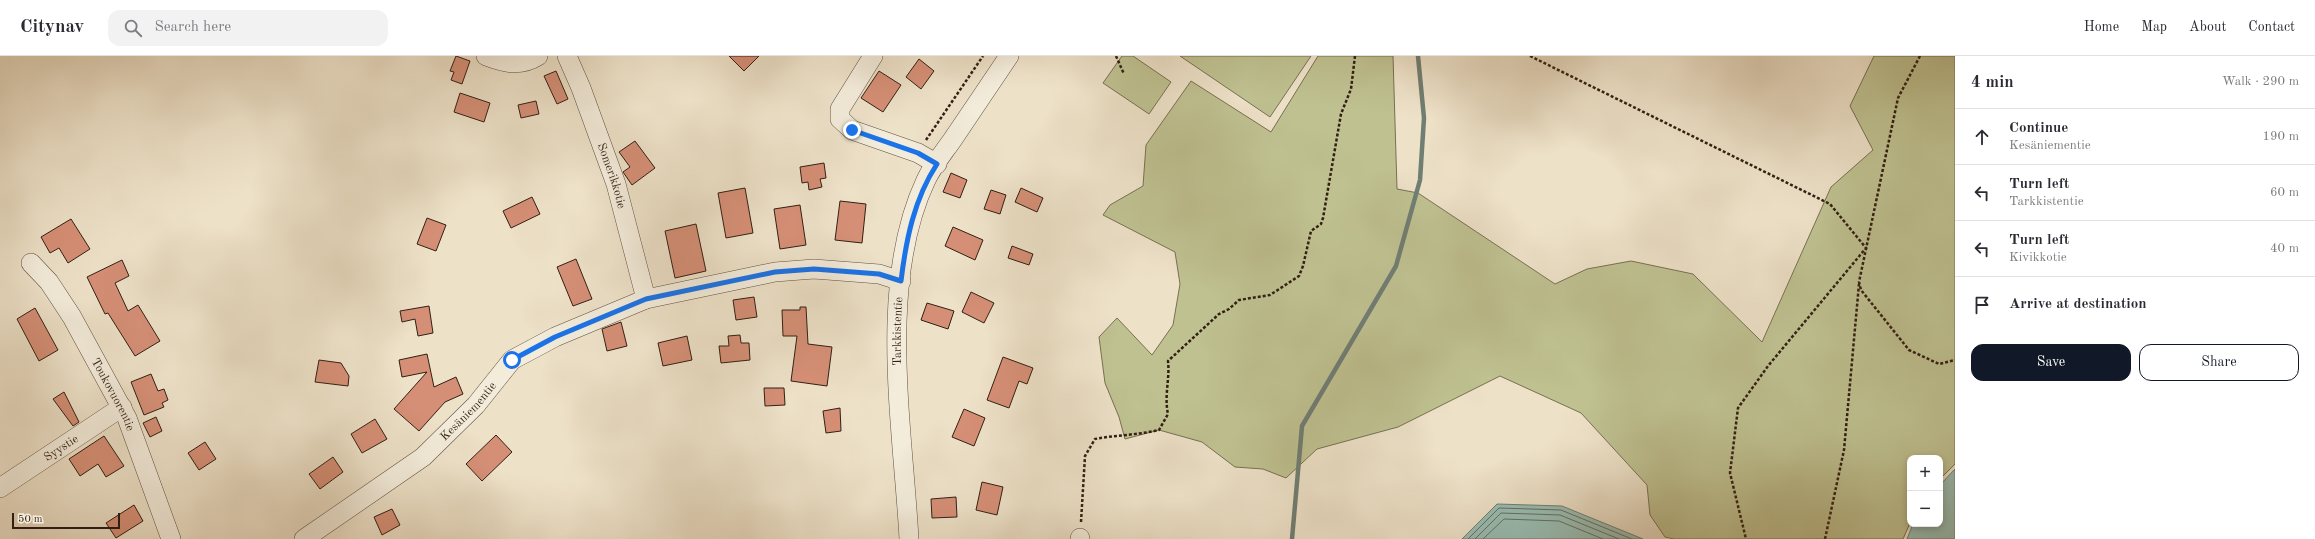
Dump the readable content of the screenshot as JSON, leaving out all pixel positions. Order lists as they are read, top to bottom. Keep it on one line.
{"streets":{"street":["Somerikkotie","Tarkkistentie","Toukovuorentie","Kesäniementie","Syystie"]},"crossings":[["Somerikkotie","Kesäniementie"],["Tarkkistentie","Kesäniementie"],["Toukovuorentie","Syystie"]],"scale_bar":"50 m","page":{"header":"Citynav","search":"Search here","nav":["Home","Map","About","Contact"],"heading":["4 min","Walk · 290 m"],"list":[["Continue","Kesäniementie","190 m"],["Turn left","Tarkkistentie","60 m"],["Turn left","Kivikkotie","40 m"],"Arrive at destination"],"buttons":["Save","Share"],"map_buttons":["+","−"],"scale":"50 m"}}
